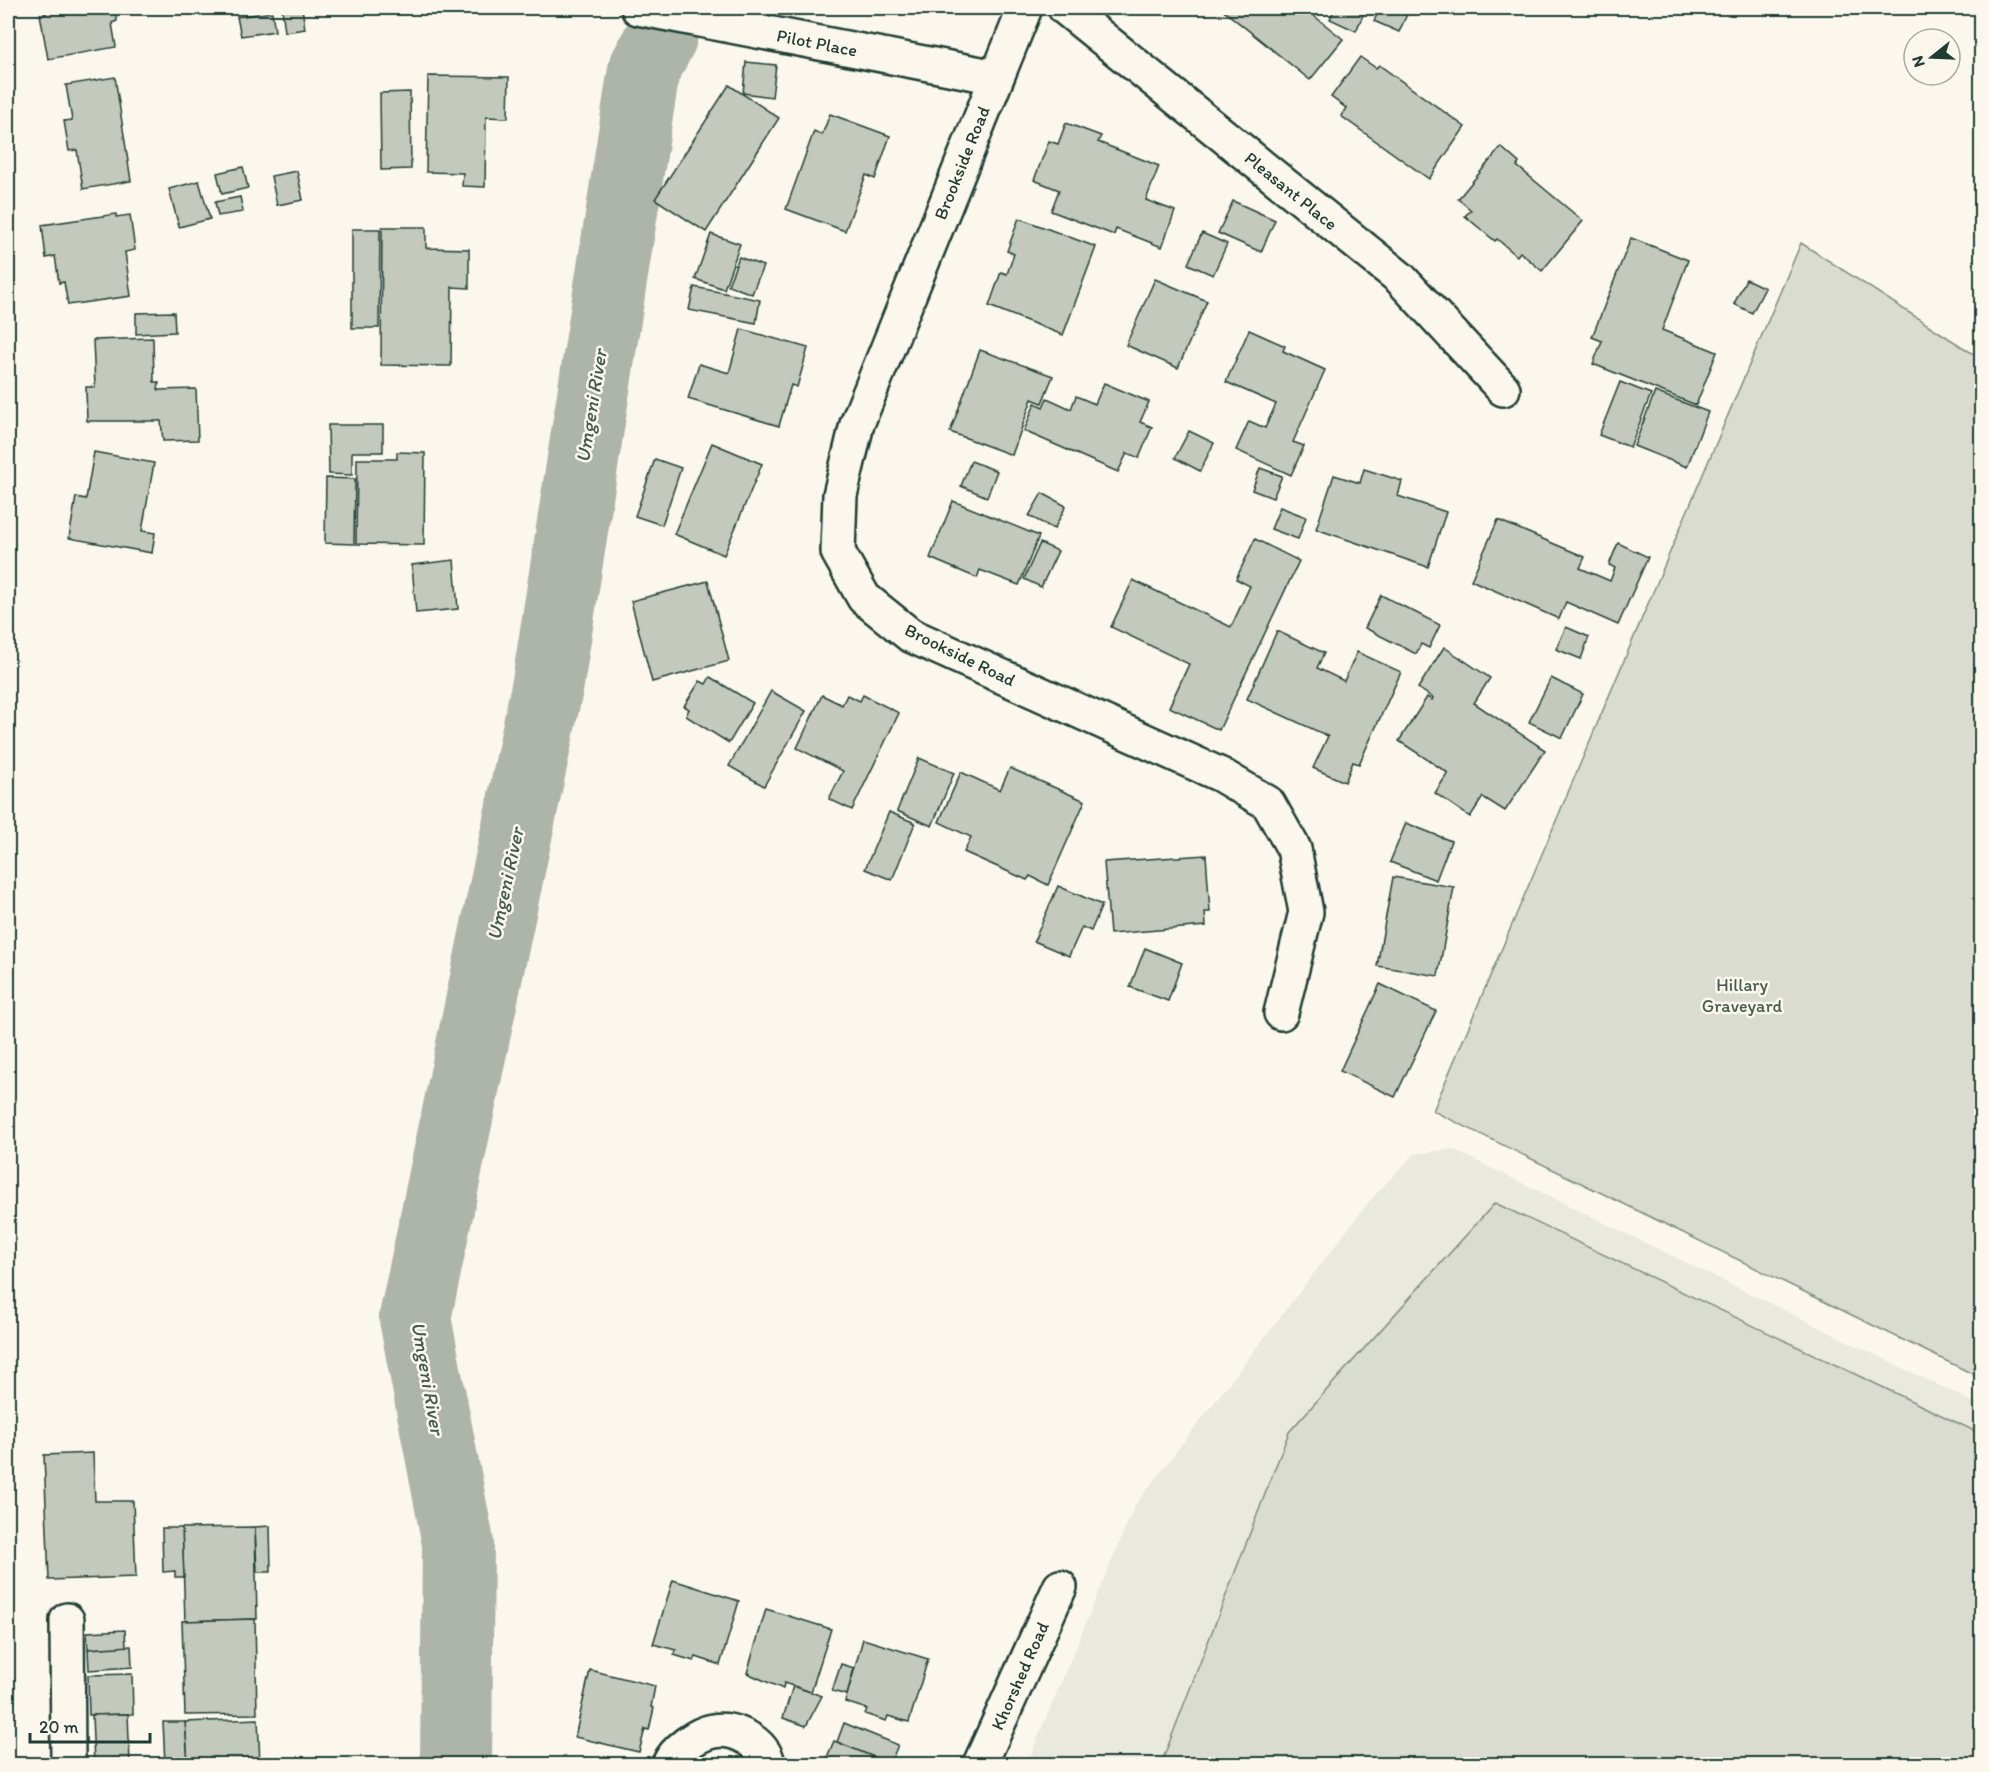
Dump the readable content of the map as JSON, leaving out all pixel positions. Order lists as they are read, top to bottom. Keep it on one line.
{"streets":{"street":["Pilot Place","Brookside Road","Pleasant Place","Khorshed Road"]},"crossings":[["Pilot Place","Brookside Road"]],"water":["Umgeni River"],"parks":["Hillary Graveyard"],"scale_bar":"20 m","north":"left"}
